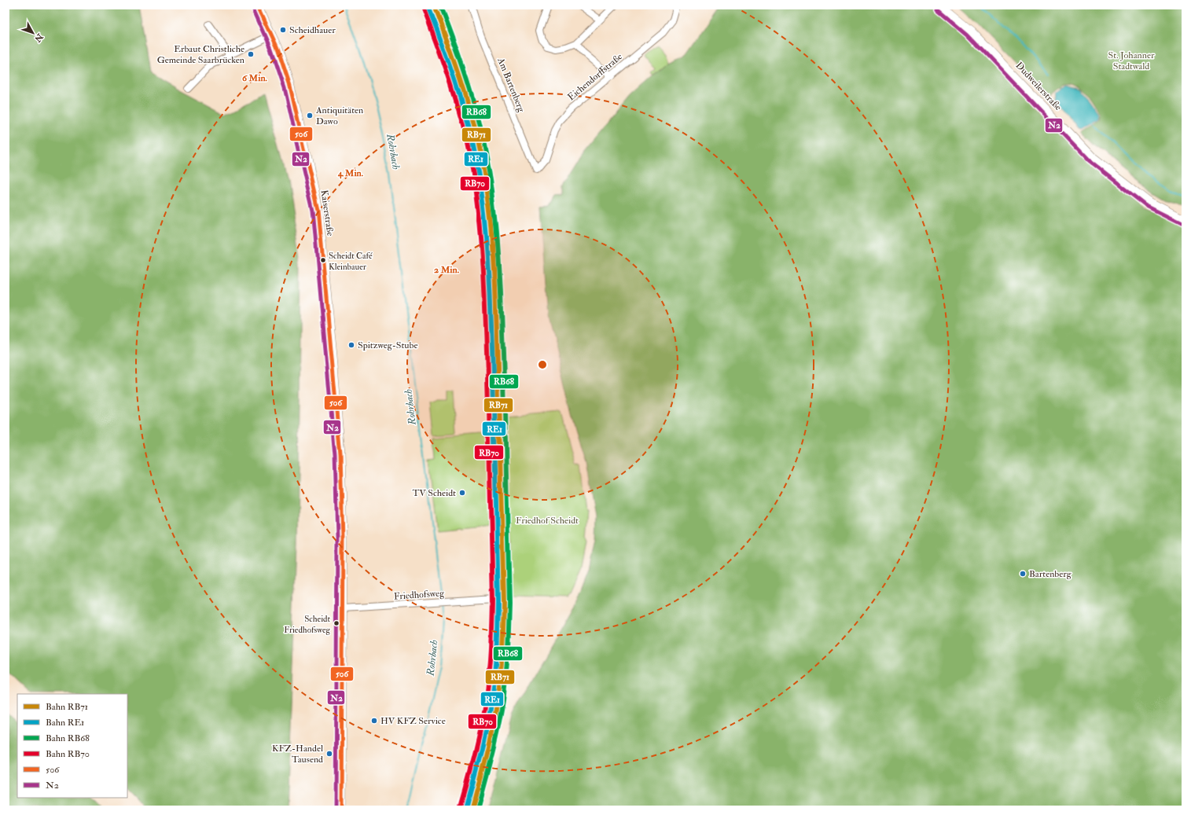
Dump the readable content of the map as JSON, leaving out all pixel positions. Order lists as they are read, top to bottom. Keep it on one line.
{"streets":{"main road":["Kaiserstraße"],"street":["Eichendorffstraße","Am Bartenberg","Dudweilerstraße","Friedhofsweg"]},"crossings":[["Eichendorffstraße","Am Bartenberg"],["Kaiserstraße","Friedhofsweg"]],"water":["Rohrbach"],"parks":["St. Johanner Stadtwald","Friedhof Scheidt"],"places":["Scheidhauer","Erbaut Christliche Gemeinde Saarbrücken","Antiquitäten Dawo","Scheidt Café Kleinbauer","Spitzweg-Stube","TV Scheidt","Bartenberg","Scheidt Friedhofsweg","HV KFZ Service","KFZ-Handel Tausend"],"lines":["rail line RB71","rail line RB68","transit line 506","rail line RE1","transit line N2","rail line RB70"],"legend":["Bahn RB71","Bahn RE1","Bahn RB68","Bahn RB70","506","N2"],"north":"bottom right","rings":["6 Min.","4 Min.","2 Min."]}
